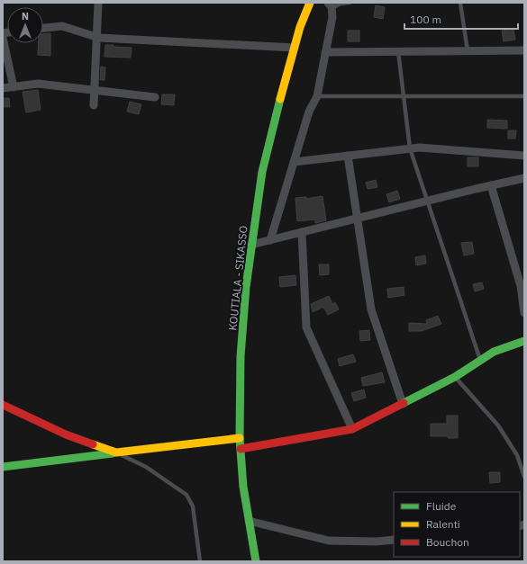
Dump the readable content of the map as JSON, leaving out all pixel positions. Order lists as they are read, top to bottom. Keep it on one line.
{"streets":{"street":["KOUTIALA - SIKASSO"]},"legend":["Fluide","Ralenti","Bouchon"],"scale_bar":"100 m","north":"top"}
